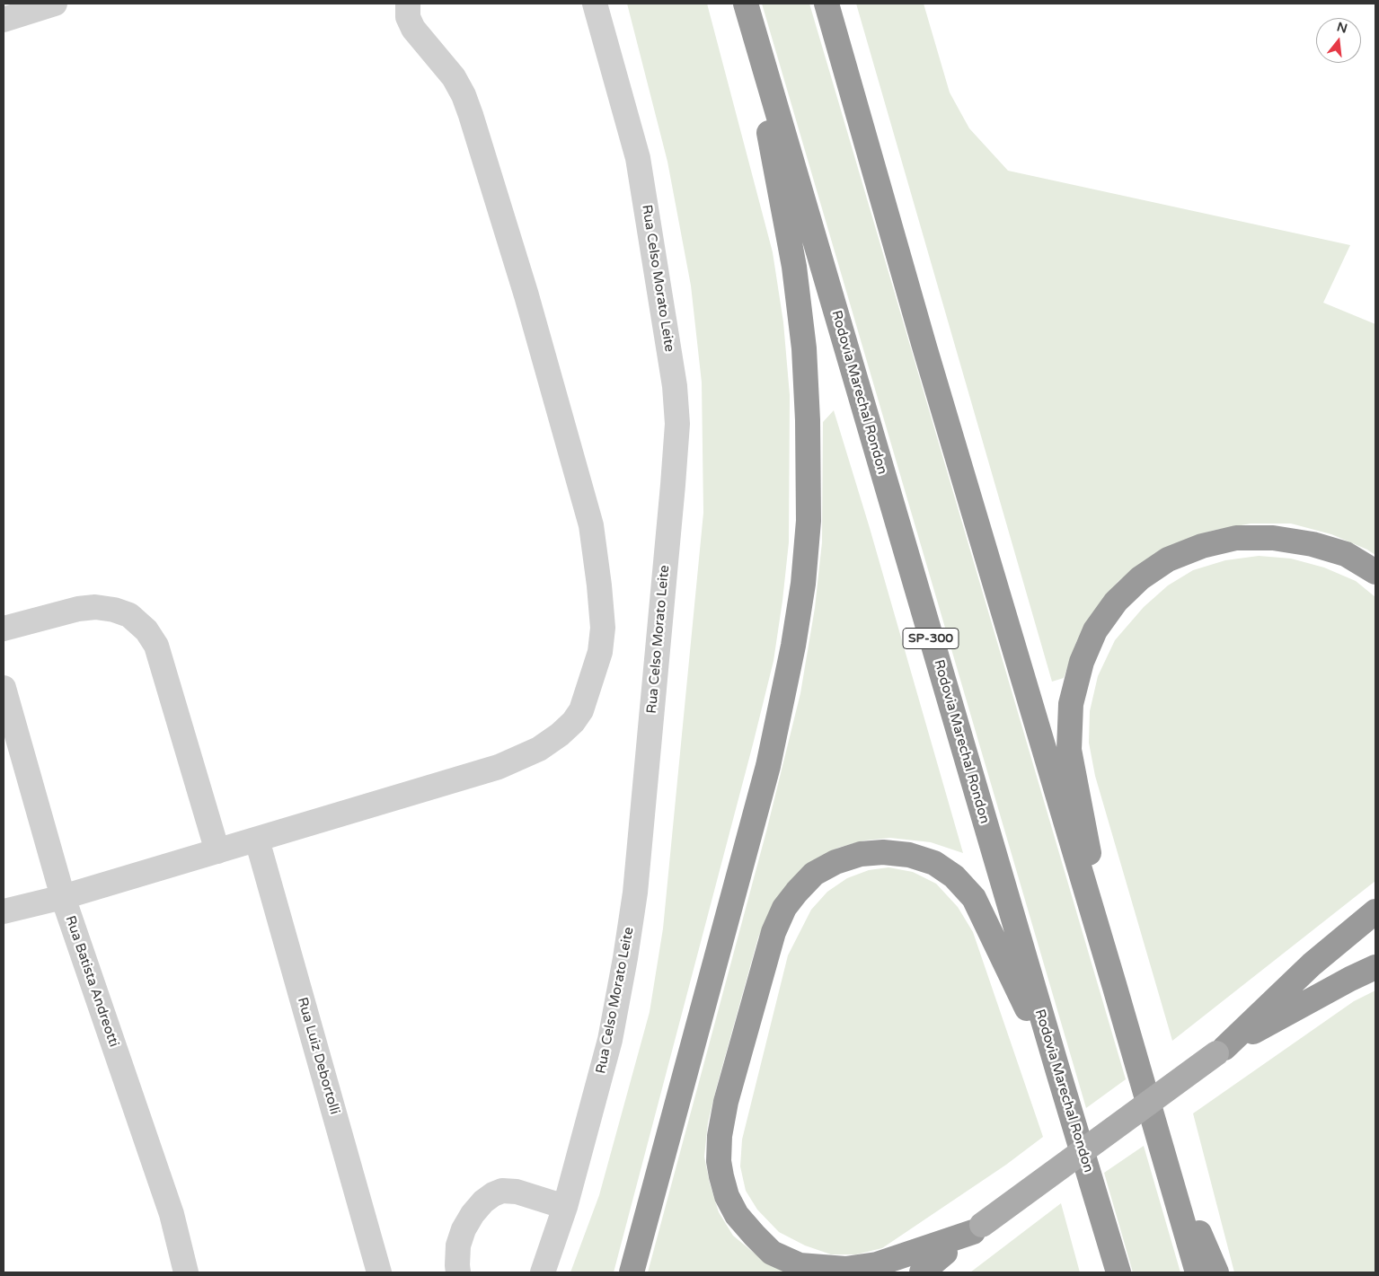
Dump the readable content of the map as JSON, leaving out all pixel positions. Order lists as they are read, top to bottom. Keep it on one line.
{"streets":{"highway":["Rodovia Marechal Rondon","SP-300"],"lane":["Rua Celso Morato Leite","Rua Batista Andreotti","Rua Luiz Debortolli"]},"north":"top"}
